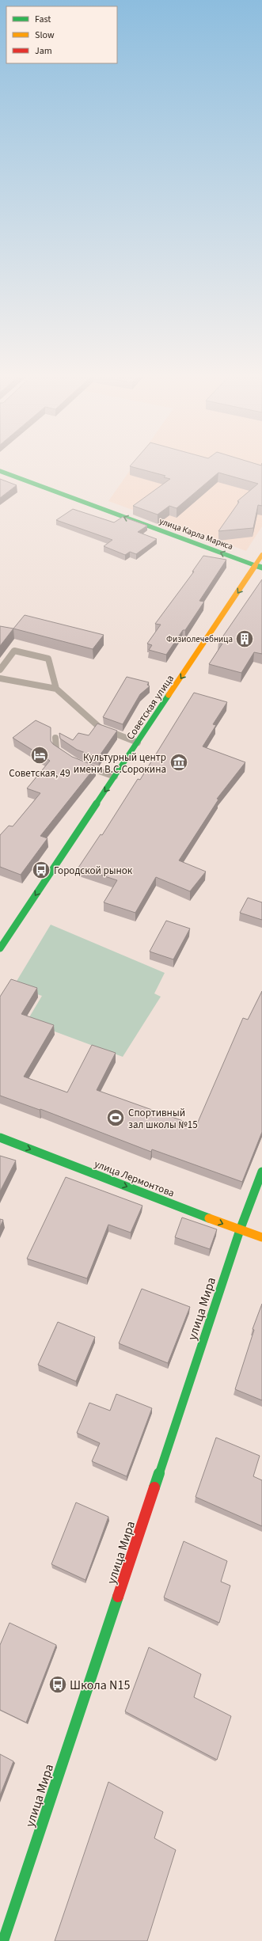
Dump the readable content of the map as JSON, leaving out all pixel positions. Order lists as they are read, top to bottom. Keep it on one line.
{"streets":{"main road":["улица Карла Маркса","Советская улица","улица Лермонтова","улица Мира"]},"crossings":[["улица Карла Маркса","Советская улица"],["улица Лермонтова","улица Мира"]],"one_way":["улица Карла Маркса","Советская улица","улица Лермонтова"],"places":{"building":["Физиолечебница"],"hotel":["Советская, 49"],"museum":["Культурный центр имени В.С.Сорокина"],"bus stop":["Городской рынок","Школа N15"],"sports":["Спортивный зал школы №15"]},"legend":["Fast","Slow","Jam"]}
